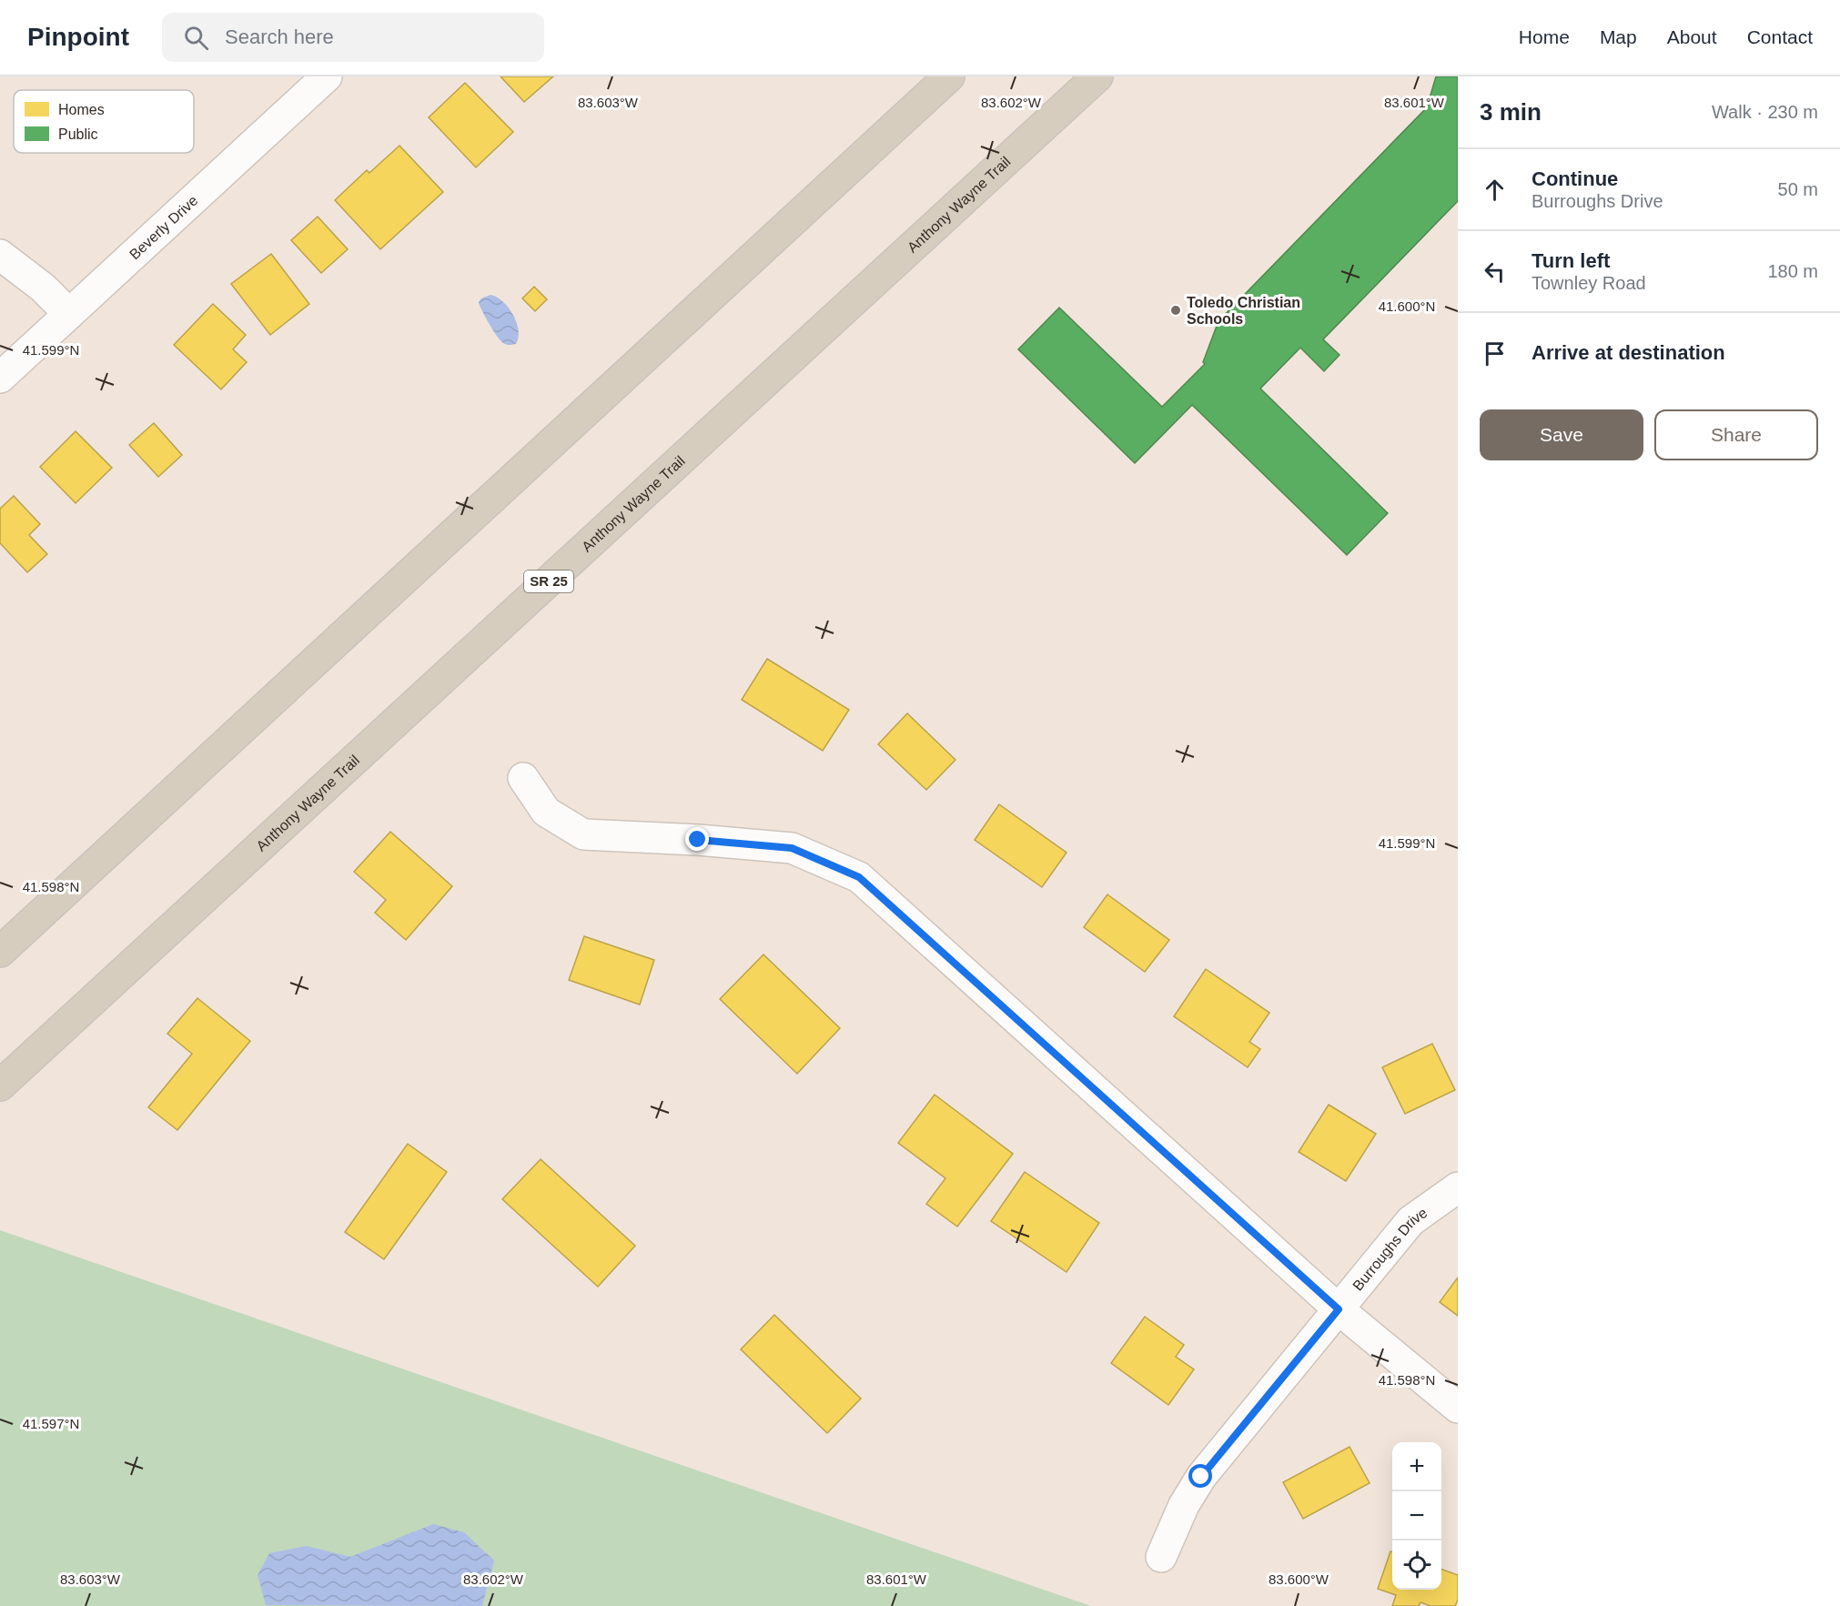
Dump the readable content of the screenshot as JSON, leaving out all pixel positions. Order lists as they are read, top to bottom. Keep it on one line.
{"streets":{"highway":["Anthony Wayne Trail","SR 25"],"street":["Beverly Drive","Burroughs Drive"]},"places":["Toledo Christian Schools"],"legend":["Homes","Public"],"page":{"header":"Pinpoint","search":"Search here","nav":["Home","Map","About","Contact"],"heading":["3 min","Walk · 230 m"],"list":[["Continue","Burroughs Drive","50 m"],["Turn left","Townley Road","180 m"],"Arrive at destination"],"buttons":["Save","Share"],"map_buttons":["+","−"]},"coordinates":["83.603°W","83.602°W","83.601°W","41.600°N","41.599°N","41.598°N","41.597°N","83.600°W"]}
